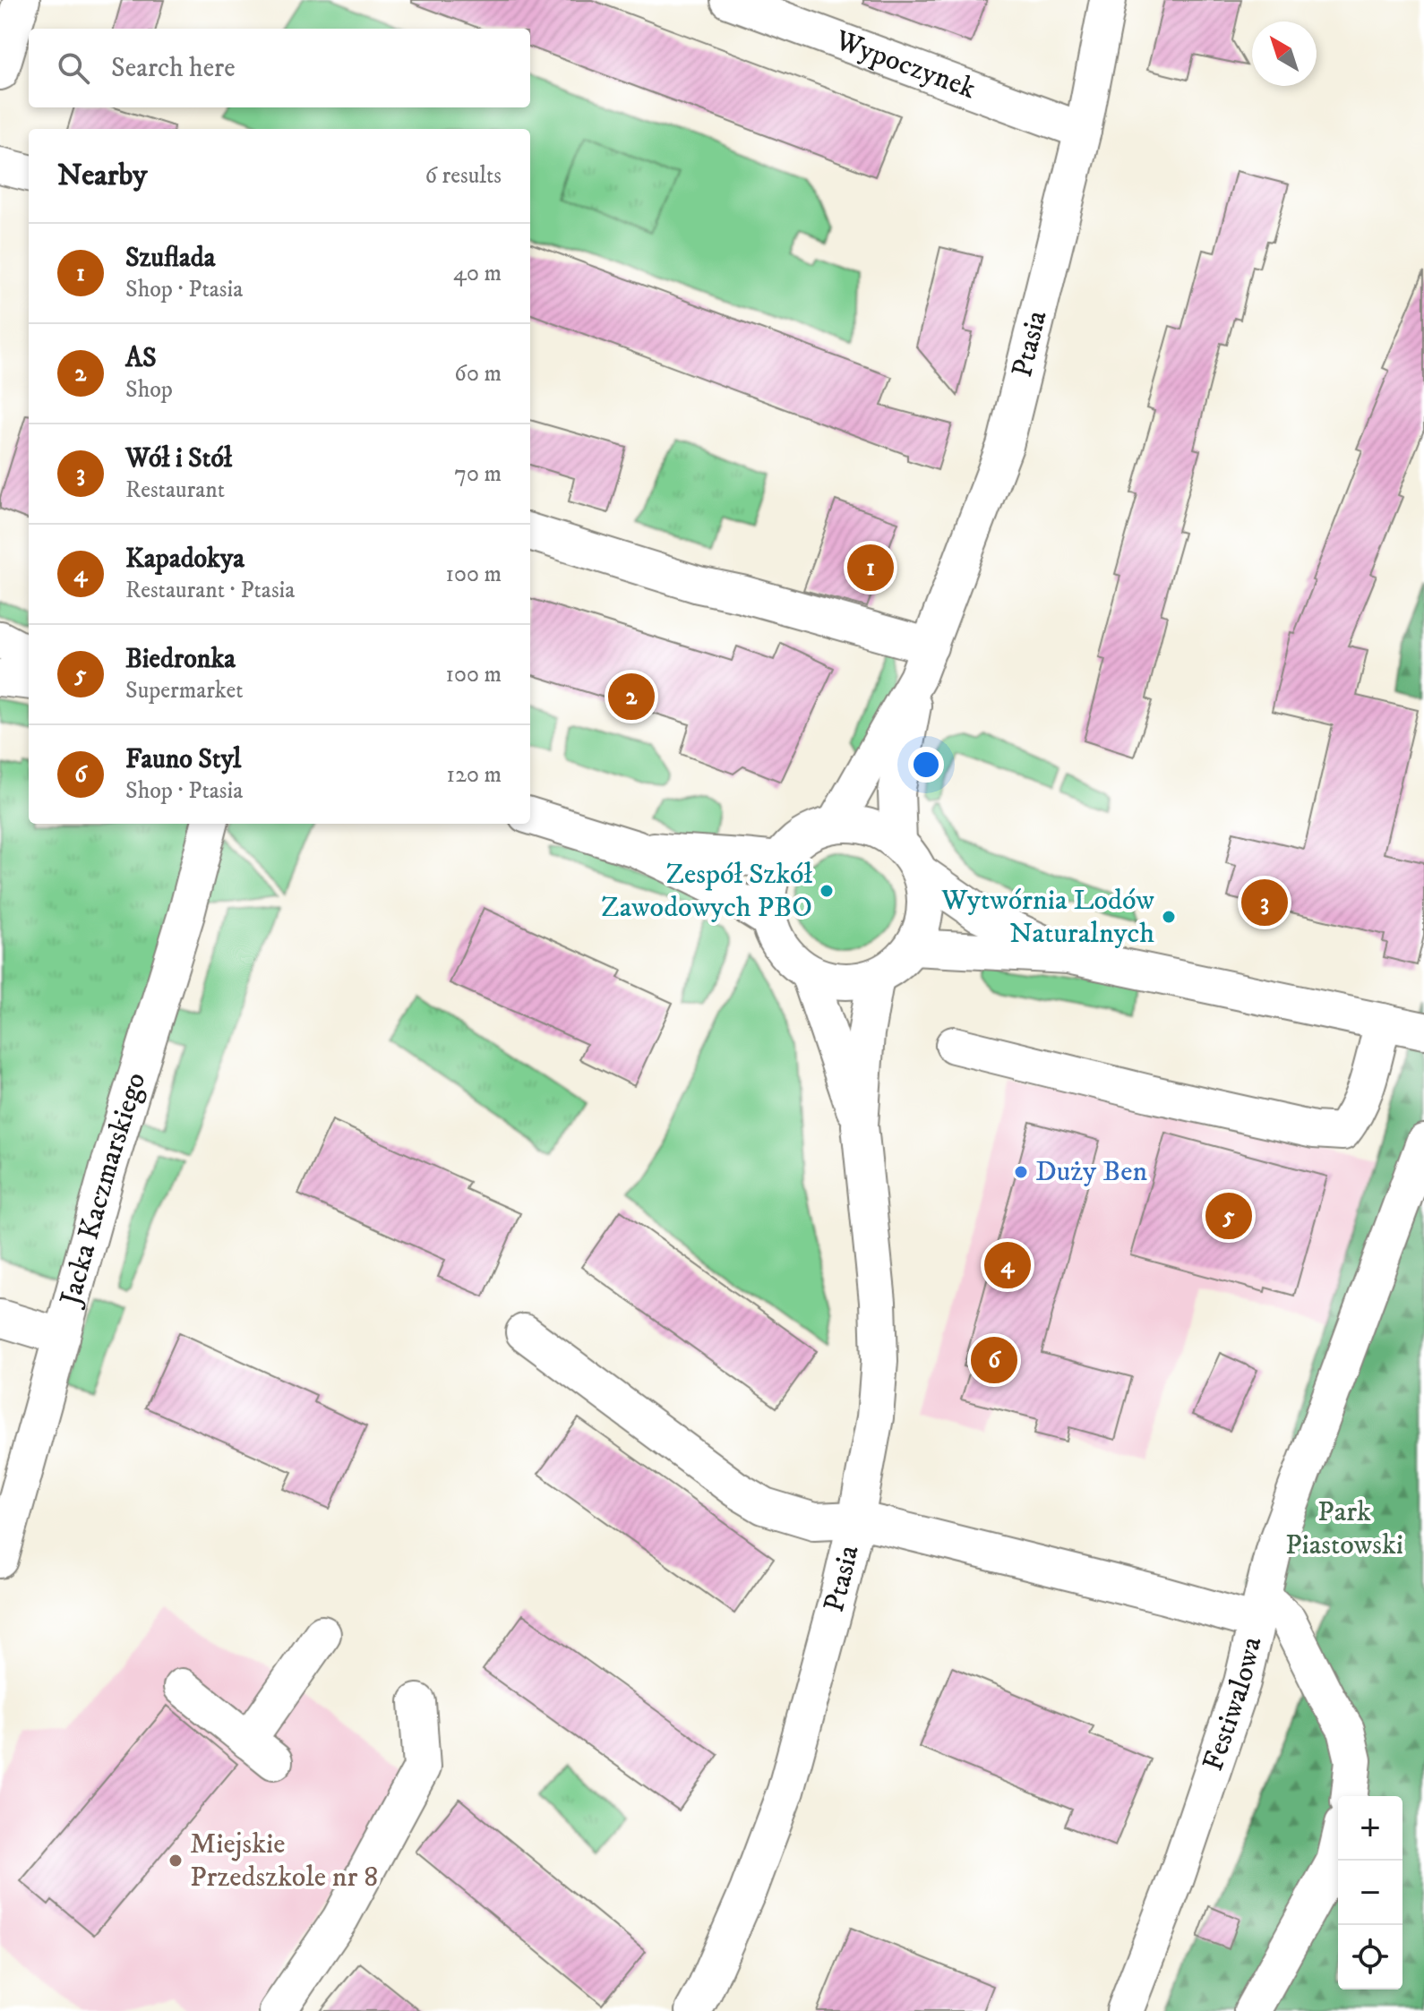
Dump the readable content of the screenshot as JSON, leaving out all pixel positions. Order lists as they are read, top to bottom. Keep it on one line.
{"streets":{"street":["Wypoczynek","Ptasia","Jacka Kaczmarskiego","Festiwalowa"]},"crossings":[["Wypoczynek","Ptasia"],["Ptasia","Festiwalowa"]],"parks":["Park Piastowski"],"places":["Zespół Szkół Zawodowych PBO","Wytwórnia Lodów Naturalnych","Duży Ben","Miejskie Przedszkole nr 8"],"north":"top left","page":{"search":"Search here","heading":["Nearby","6 results"],"list":[{"mark":"1","name":"Szuflada","note":"Shop · Ptasia","value":"40 m"},{"mark":"2","name":"AS","note":"Shop","value":"60 m"},{"mark":"3","name":"Wół i Stół","note":"Restaurant","value":"70 m"},{"mark":"4","name":"Kapadokya","note":"Restaurant · Ptasia","value":"100 m"},{"mark":"5","name":"Biedronka","note":"Supermarket","value":"100 m"},{"mark":"6","name":"Fauno Styl","note":"Shop · Ptasia","value":"120 m"}],"pins":["1","2","3","5","4","6"],"map_buttons":["+","−"]}}
